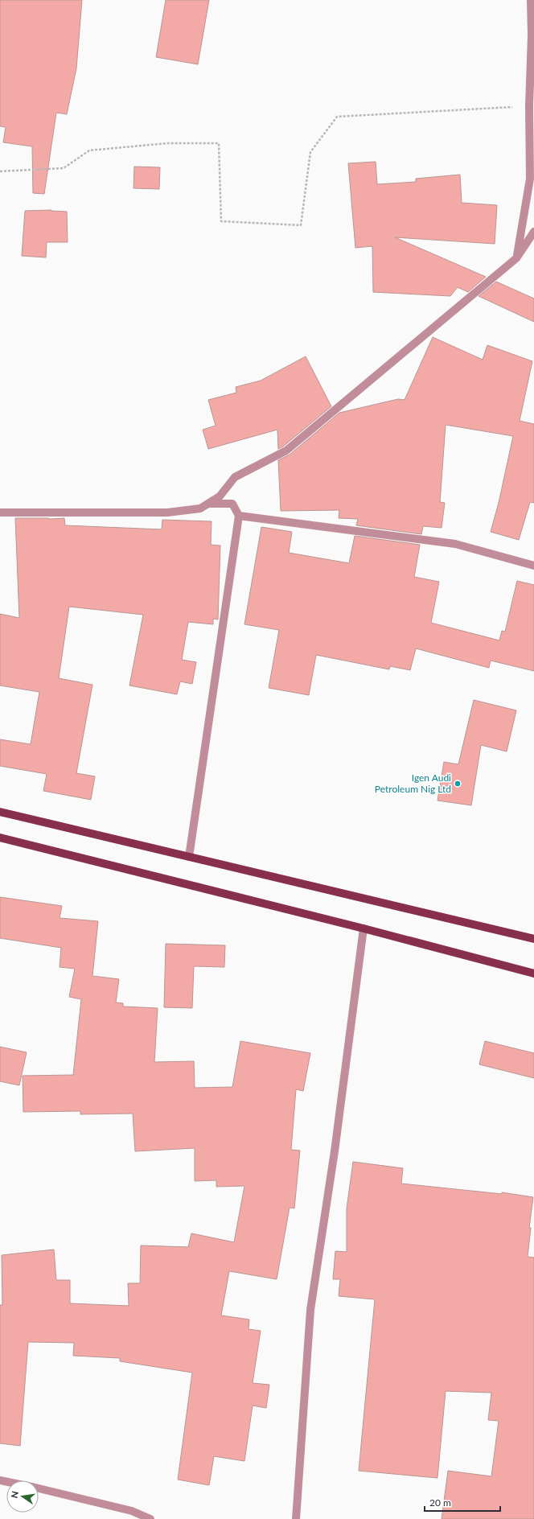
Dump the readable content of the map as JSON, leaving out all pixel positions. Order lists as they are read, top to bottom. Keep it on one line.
{"places":["Igen Audi Petroleum Nig Ltd"],"scale_bar":"20 m","north":"left"}
